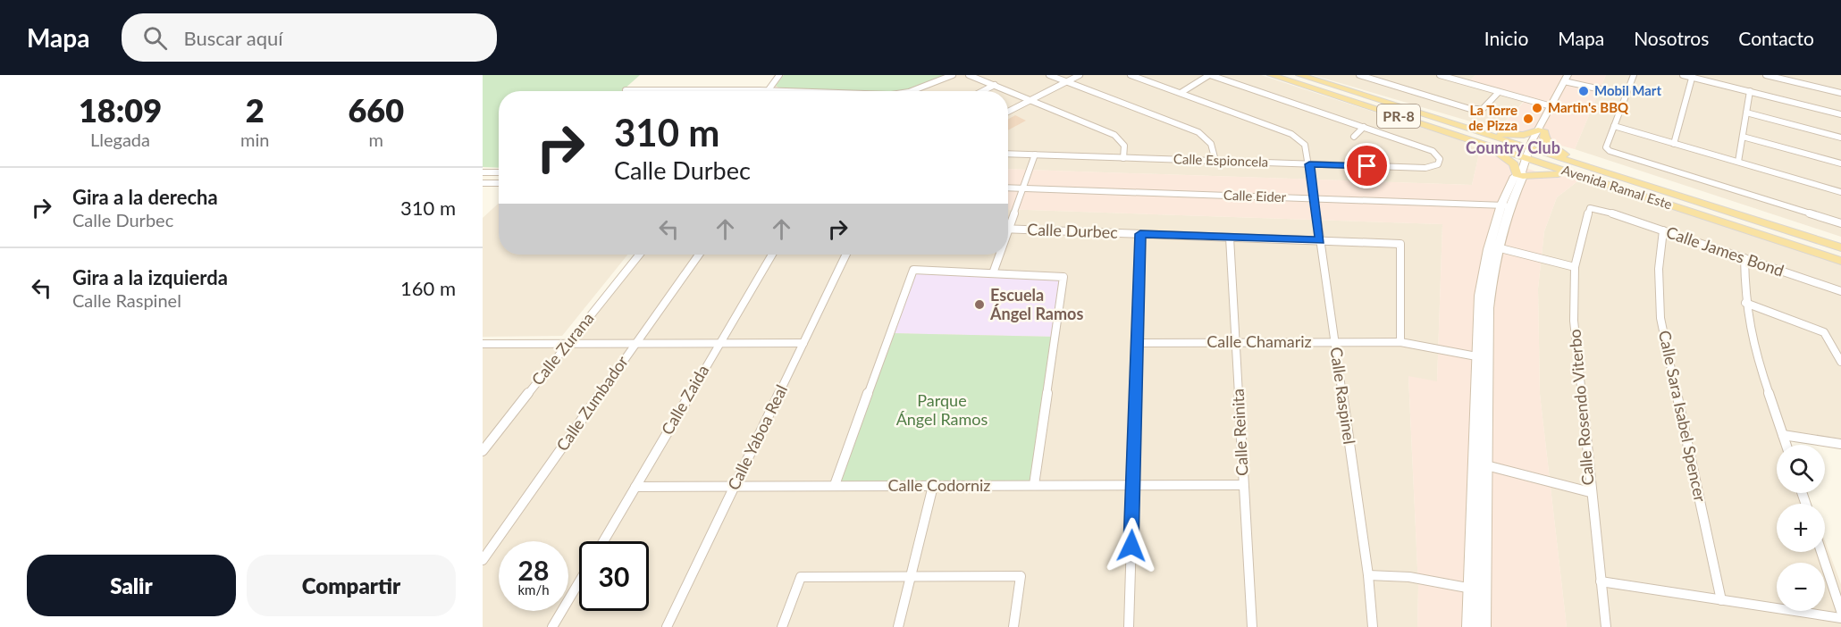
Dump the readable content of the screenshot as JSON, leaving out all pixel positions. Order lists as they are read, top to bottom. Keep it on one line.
{"streets":{"main road":["PR-8","Avenida Ramal Este"],"street":["Calle Espioncela","Calle Eider","Calle Durbec","Calle James Bond","Calle Chamariz","Calle Zurana","Calle Raspinel","Calle Zaida","Calle Zumbador","Calle Rosendo Viterbo","Calle Sara Isabel Spencer","Calle Reinita","Calle Yaboa Real","Calle Codorniz"]},"crossings":[["Calle Espioncela","Calle Raspinel"],["Calle Eider","Calle Raspinel"],["Calle Durbec","Calle Chamariz"],["Calle Durbec","Calle Raspinel"],["Calle Durbec","Calle Reinita"],["Calle James Bond","Calle Rosendo Viterbo"],["Calle James Bond","Calle Sara Isabel Spencer"],["Calle Chamariz","Calle Raspinel"],["Calle Chamariz","Calle Reinita"],["Calle Zaida","Calle Codorniz"],["Calle Reinita","Calle Codorniz"],["Calle Yaboa Real","Calle Codorniz"]],"districts":["Country Club"],"parks":["Parque Ángel Ramos"],"places":["Mobil Mart","Martin's BBQ","La Torre de Pizza","Escuela Ángel Ramos"],"page":{"header":"Mapa","search":"Buscar aquí","nav":["Inicio","Mapa","Nosotros","Contacto"],"eta":["18:09","Llegada","2","min","660","m"],"turn":["310 m","Calle Durbec"],"list":[{"name":"Gira a la derecha","note":"Calle Durbec","value":"310 m"},{"name":"Gira a la izquierda","note":"Calle Raspinel","value":"160 m"}],"map_buttons":["+","−"],"speed":"28 km/h","limit":"30","buttons":["Salir","Compartir"]}}
